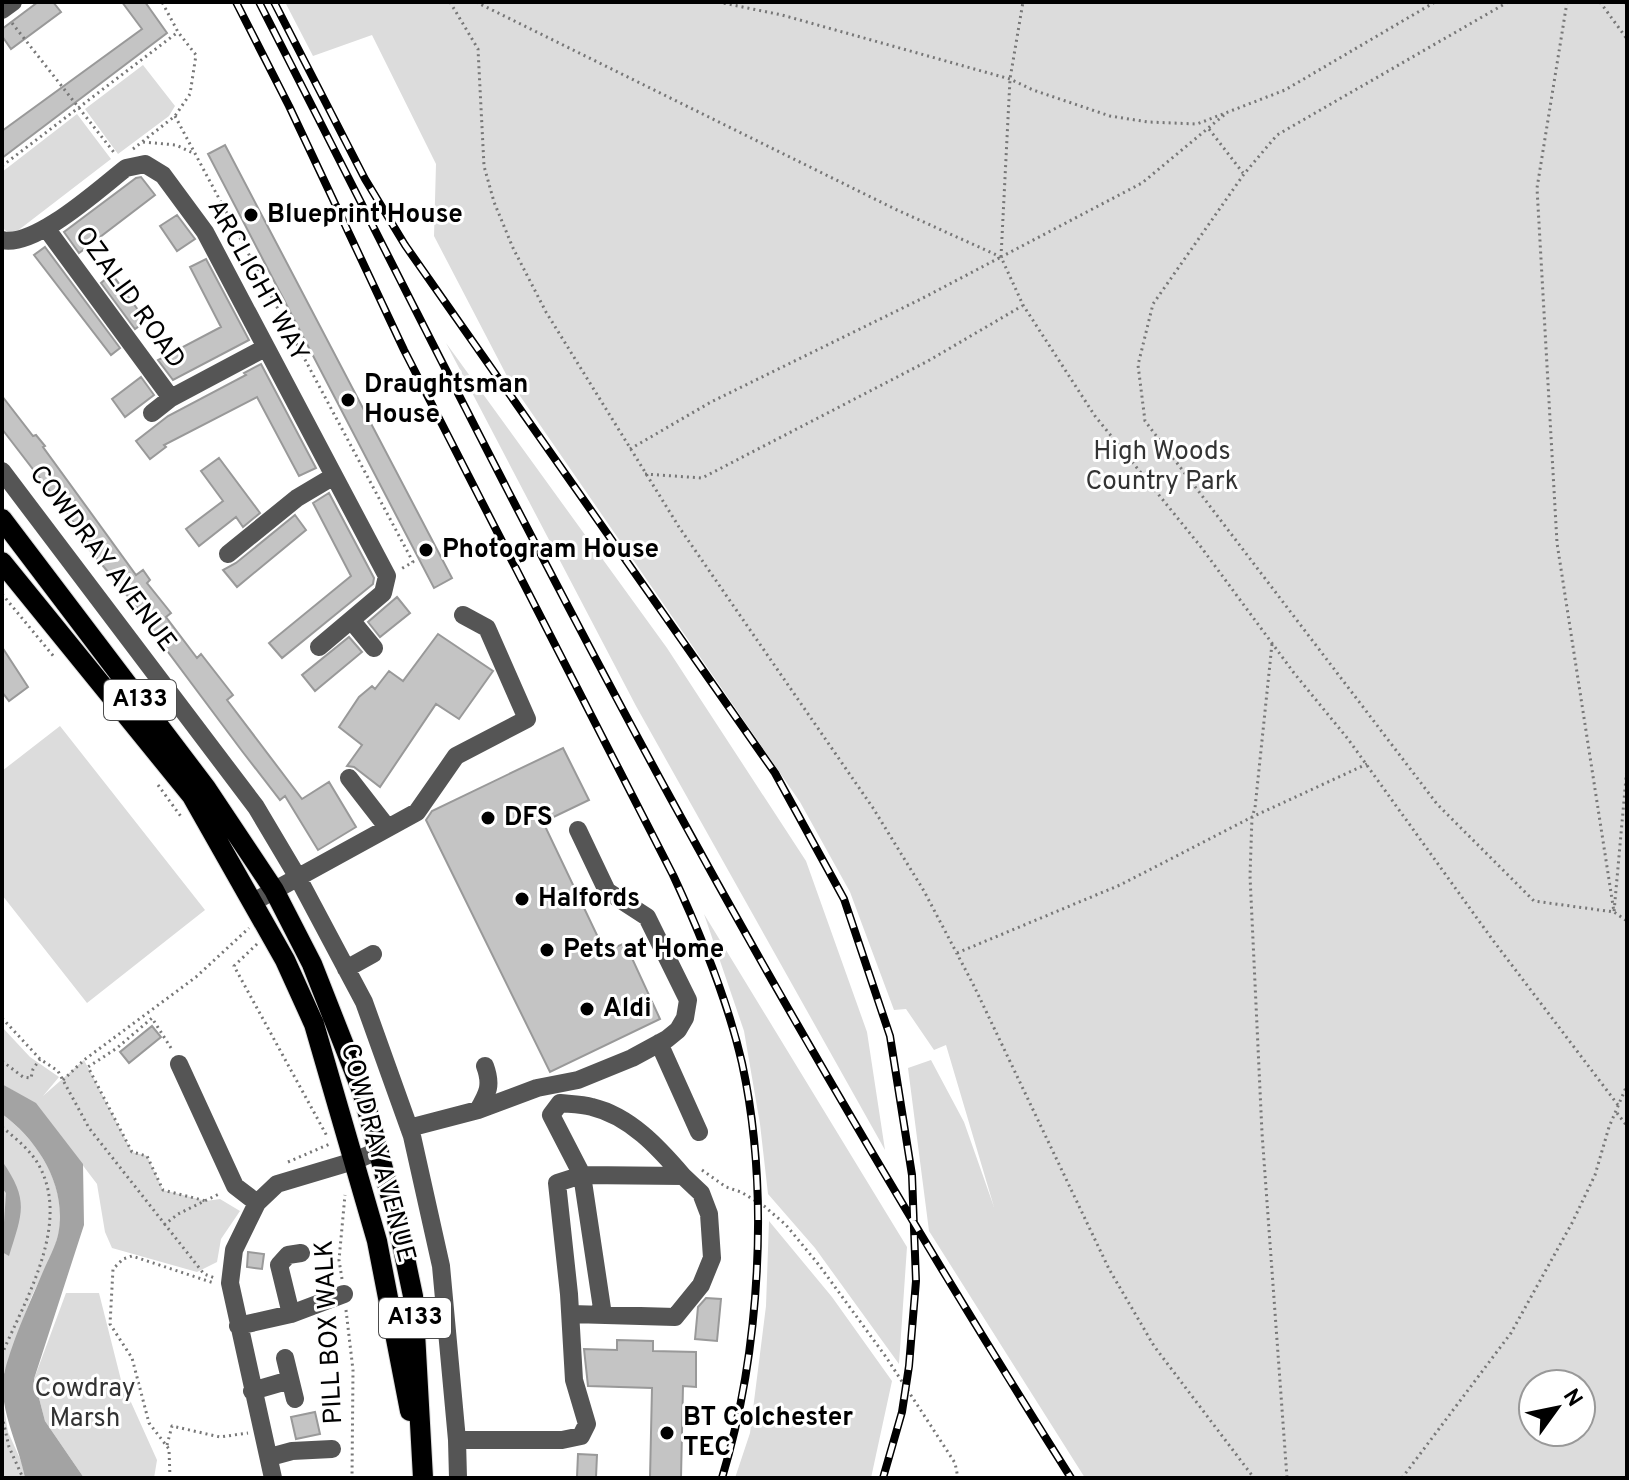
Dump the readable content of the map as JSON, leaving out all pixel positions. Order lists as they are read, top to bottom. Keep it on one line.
{"streets":{"main road":["COWDRAY AVENUE","A133"],"street":["ARCLIGHT WAY","OZALID ROAD"],"path":["PILL BOX WALK"]},"crossings":[["ARCLIGHT WAY","OZALID ROAD"]],"parks":["High Woods Country Park","Cowdray Marsh"],"places":["Blueprint House","Draughtsman House","Photogram House","DFS","Halfords","Pets at Home","Aldi","BT Colchester TEC"],"north":"top right"}
